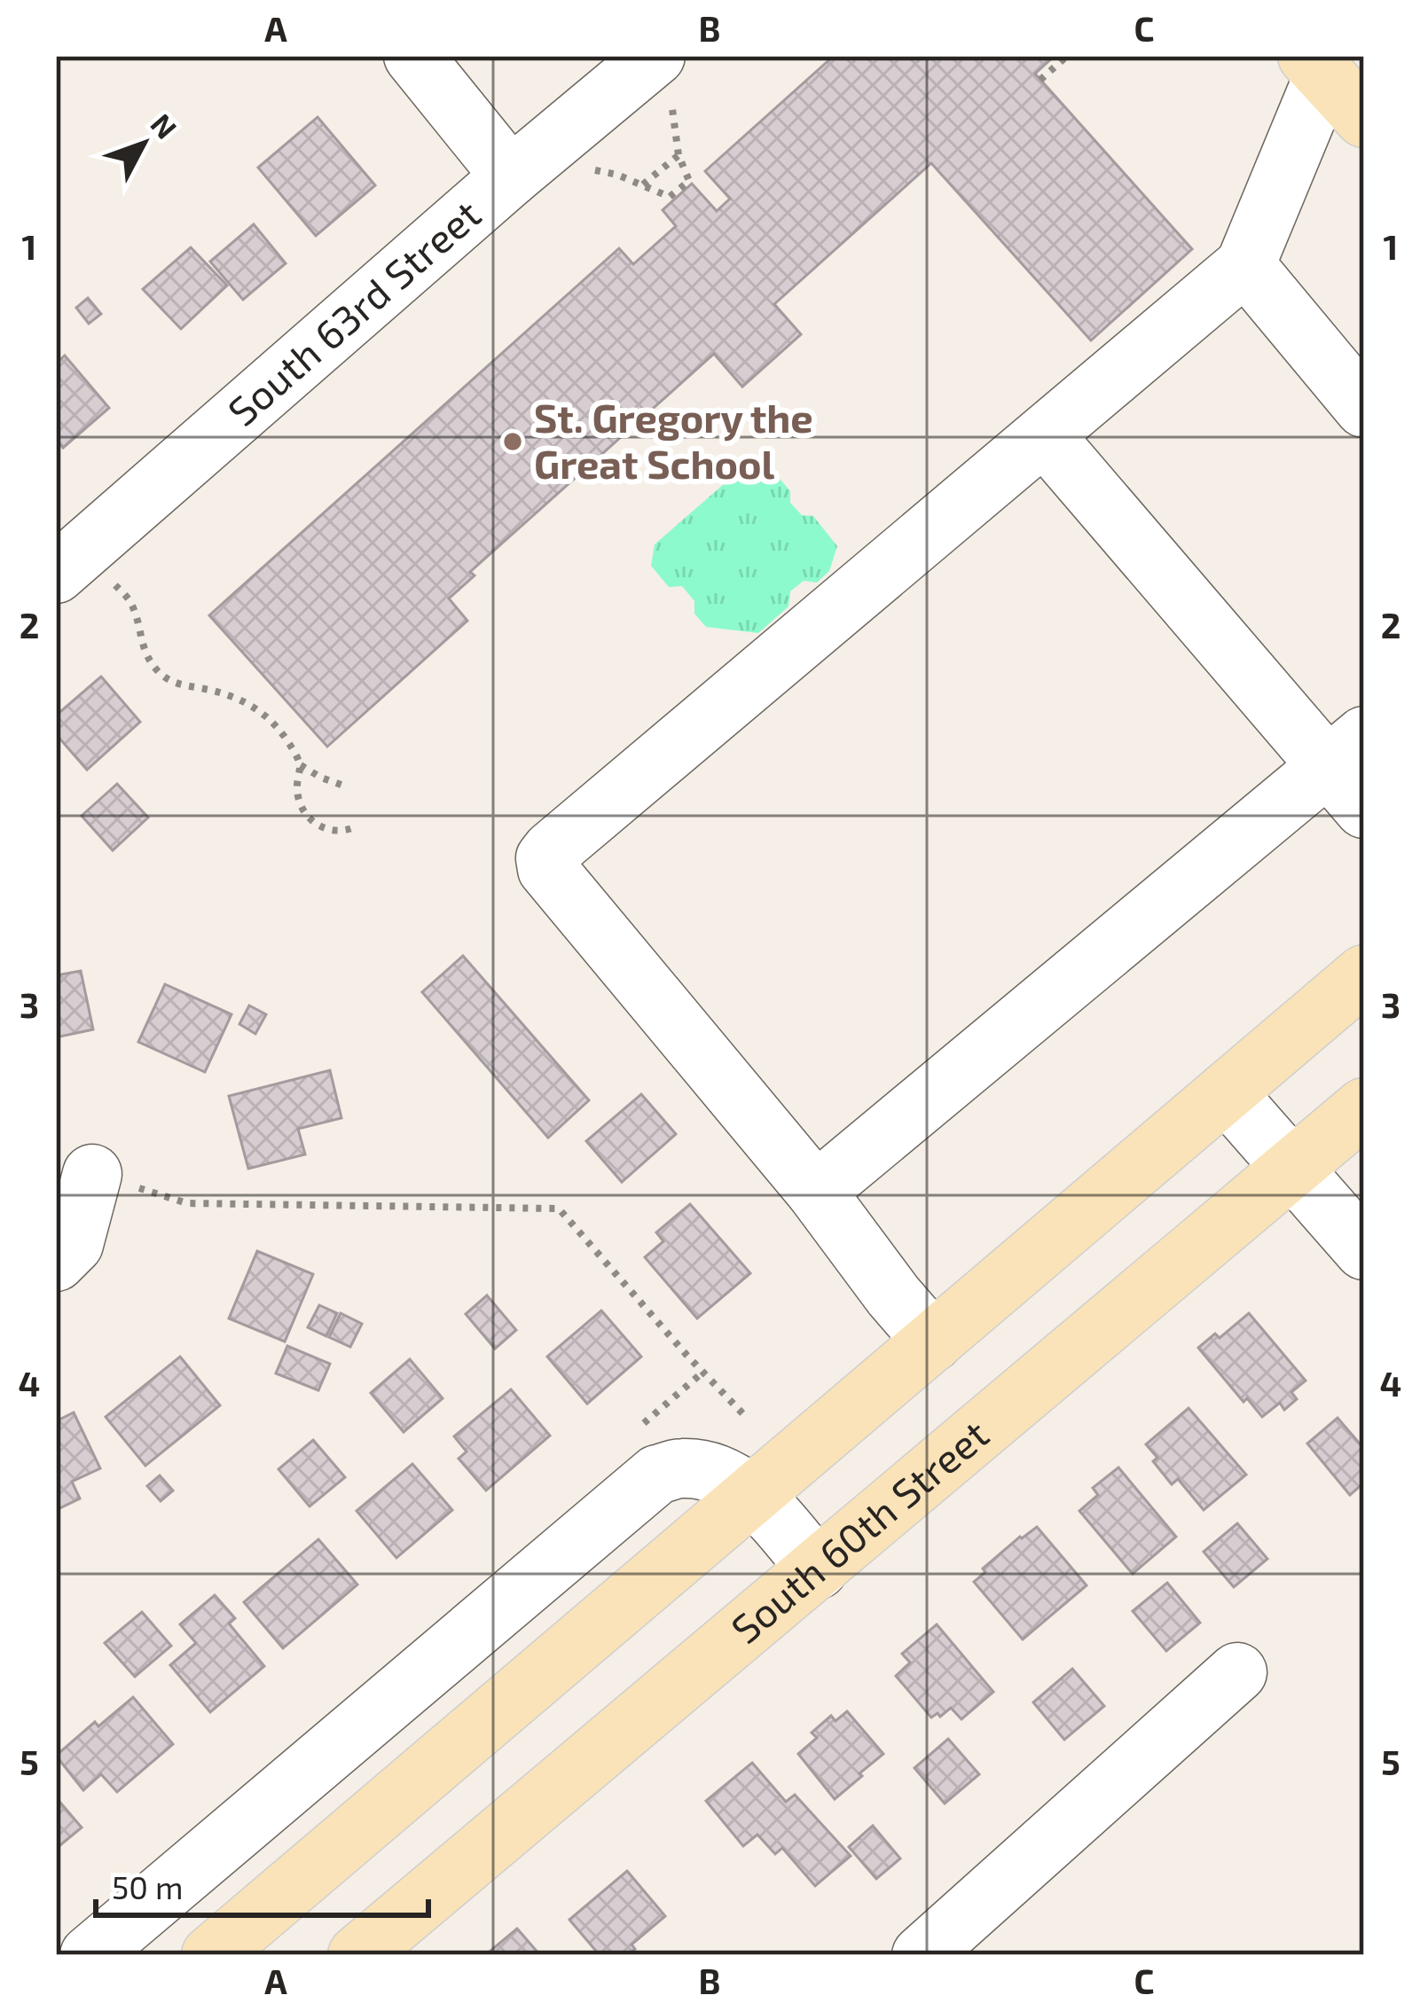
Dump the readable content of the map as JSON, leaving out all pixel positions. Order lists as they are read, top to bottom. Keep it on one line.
{"streets":{"main road":["South 60th Street"],"street":["South 63rd Street"]},"places":["St. Gregory the Great School"],"scale_bar":"50 m","north":"top right","grid":{"columns":["A","B","C"],"rows":["1","2","3","4","5"]}}
